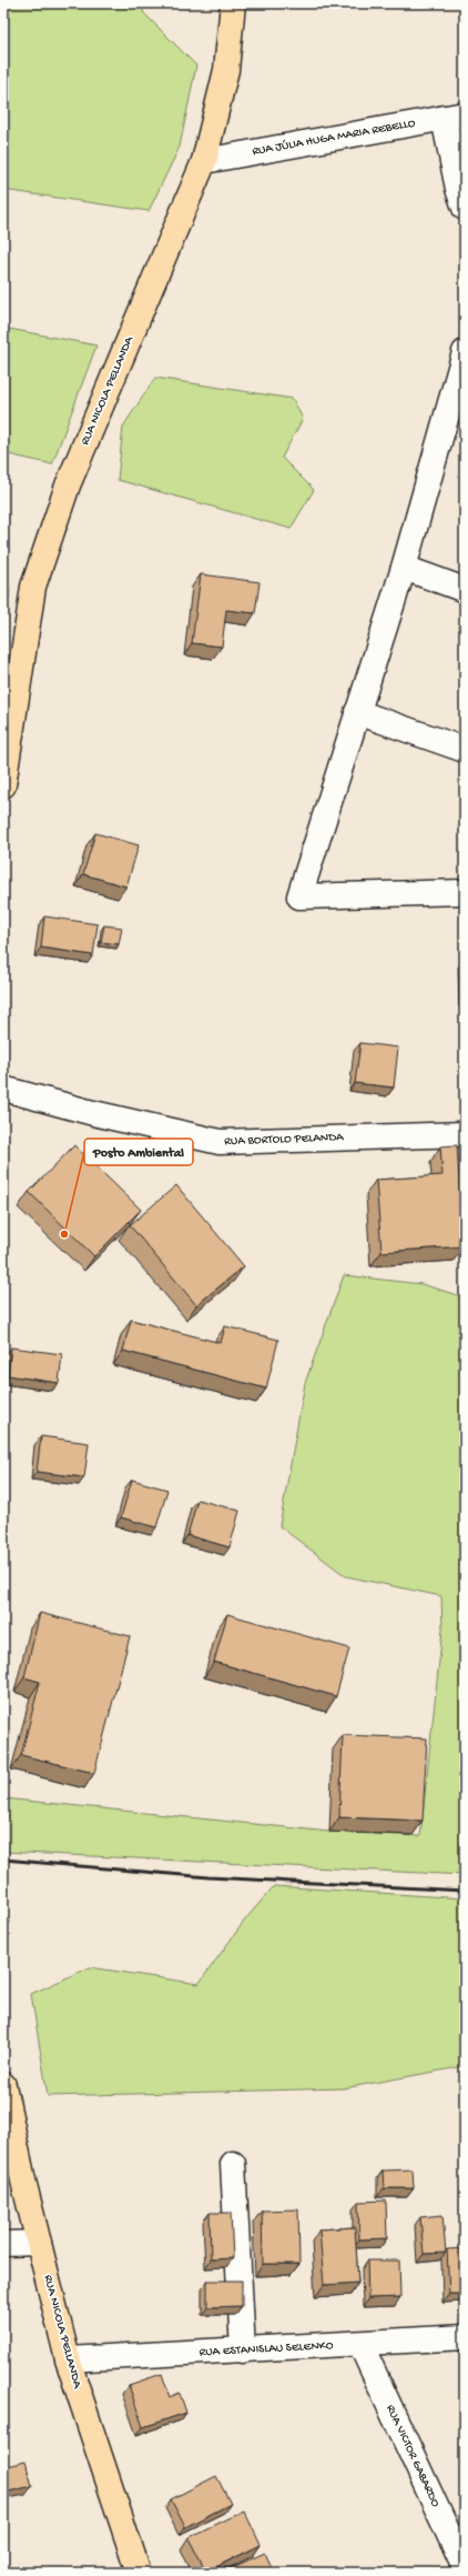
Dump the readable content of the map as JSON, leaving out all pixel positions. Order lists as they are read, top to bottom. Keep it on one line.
{"streets":{"main road":["RUA NICOLA PELLANDA"],"street":["RUA JÚLIA HUGA MARIA REBELLO","RUA BORTOLO PELANDA","RUA ESTANISLAU SELENKO","RUA VICTOR GABARDO"]},"crossings":[["RUA JÚLIA HUGA MARIA REBELLO","RUA NICOLA PELLANDA"],["RUA NICOLA PELLANDA","RUA ESTANISLAU SELENKO"],["RUA ESTANISLAU SELENKO","RUA VICTOR GABARDO"]],"places":["Posto Ambiental"]}
